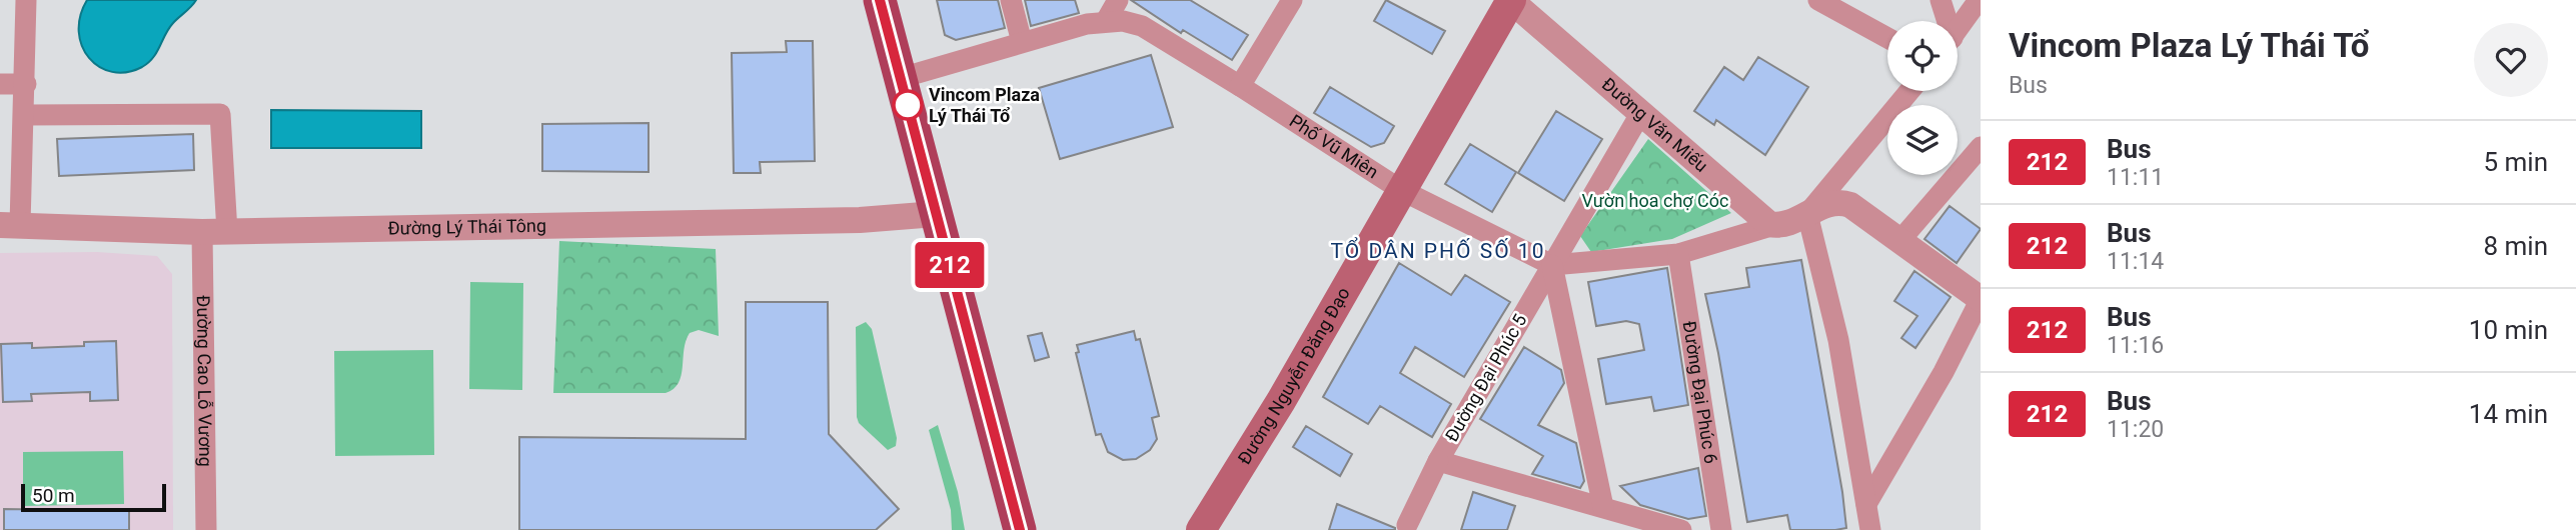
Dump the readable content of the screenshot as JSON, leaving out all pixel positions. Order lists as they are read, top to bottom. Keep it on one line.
{"streets":{"main road":["Đường Nguyễn Đăng Đạo"],"street":["Đường Văn Miếu","Phố Vũ Miên","Đường Lý Thái Tông","Đường Đại Phúc 5","Đường Cao Lỗ Vương","Đường Đại Phúc 6"]},"crossings":[["Đường Văn Miếu","Đường Nguyễn Đăng Đạo"],["Đường Văn Miếu","Đường Đại Phúc 5"],["Phố Vũ Miên","Đường Nguyễn Đăng Đạo"],["Phố Vũ Miên","Đường Đại Phúc 5"],["Đường Lý Thái Tông","Đường Cao Lỗ Vương"]],"districts":["TỔ DÂN PHỐ SỐ 10"],"parks":["Vườn hoa chợ Cóc"],"places":["Vincom Plaza Lý Thái Tổ"],"lines":["bus line 212"],"scale_bar":"50 m","page":{"on_map":"212","heading":["Vincom Plaza Lý Thái Tổ","Bus"],"list":[{"mark":"212","name":"Bus","note":"11:11","value":"5 min"},{"mark":"212","name":"Bus","note":"11:14","value":"8 min"},{"mark":"212","name":"Bus","note":"11:16","value":"10 min"},{"mark":"212","name":"Bus","note":"11:20","value":"14 min"}],"scale":"50 m"}}
